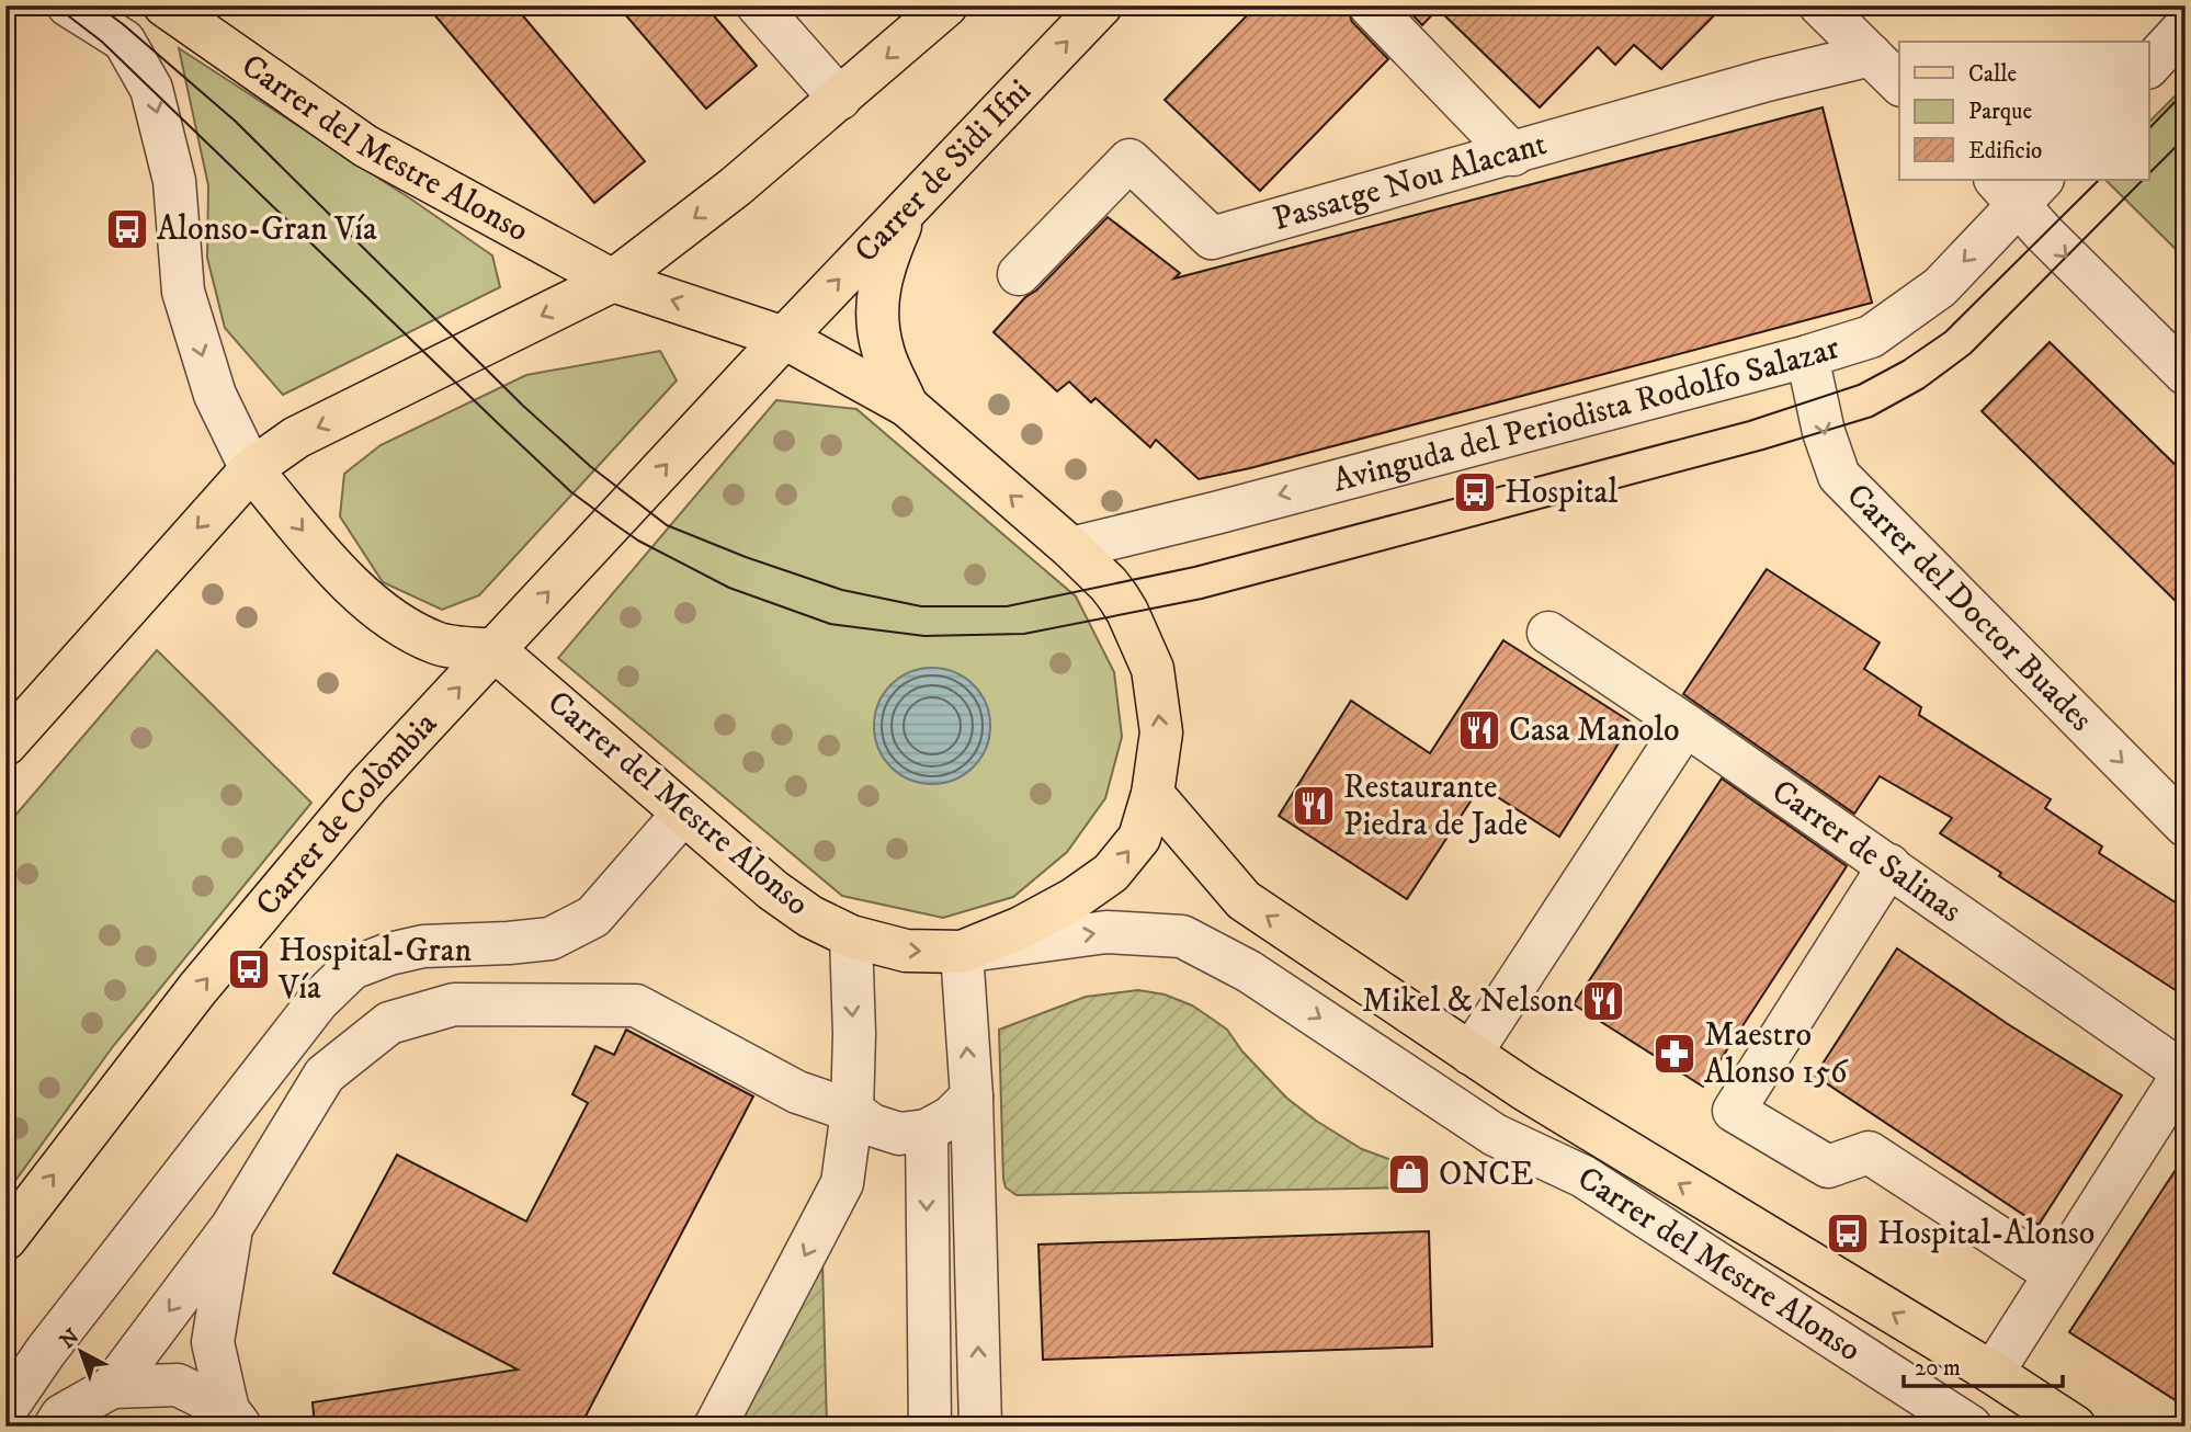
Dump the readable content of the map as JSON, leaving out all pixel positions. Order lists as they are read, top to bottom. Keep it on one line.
{"streets":{"main road":["Carrer del Mestre Alonso","Carrer de Sidi Ifni","Carrer de Colòmbia"],"street":["Passatge Nou Alacant","Avinguda del Periodista Rodolfo Salazar","Carrer del Doctor Buades","Carrer de Salinas"]},"crossings":[["Carrer del Mestre Alonso","Carrer de Sidi Ifni"],["Carrer del Mestre Alonso","Avinguda del Periodista Rodolfo Salazar"],["Carrer del Mestre Alonso","Carrer de Colòmbia"],["Avinguda del Periodista Rodolfo Salazar","Carrer del Doctor Buades"]],"one_way":["Avinguda del Periodista Rodolfo Salazar","Carrer del Doctor Buades"],"places":{"bus stop":["Alonso-Gran Vía","Hospital","Hospital-Gran Vía","Hospital-Alonso"],"restaurant":["Casa Manolo","Restaurante Piedra de Jade","Mikel & Nelson"],"pharmacy":["Maestro Alonso 156"],"shop":["ONCE"]},"legend":["Calle","Parque","Edificio"],"scale_bar":"20 m","north":"top left"}
